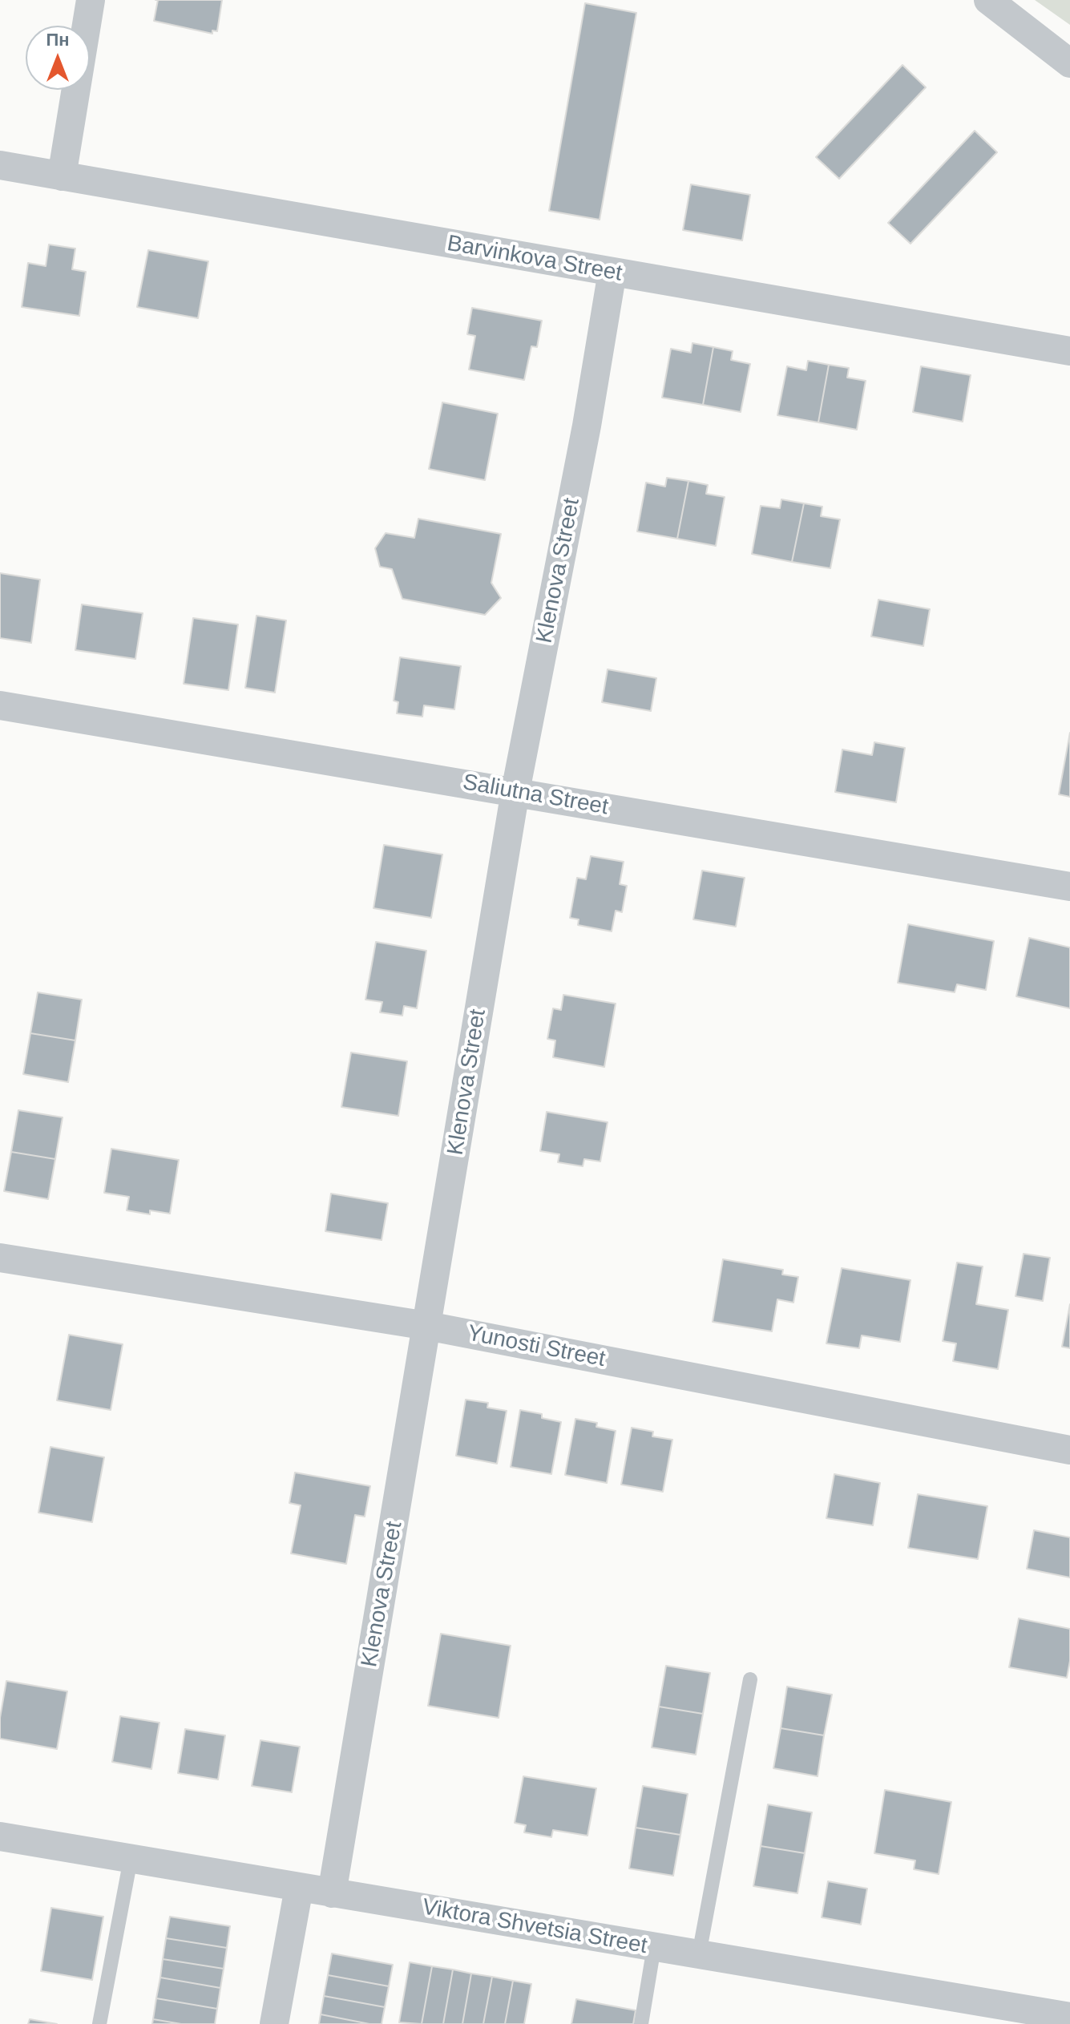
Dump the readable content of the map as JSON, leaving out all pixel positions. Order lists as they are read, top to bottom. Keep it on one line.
{"streets":{"street":["Barvinkova Street","Klenova Street","Saliutna Street","Yunosti Street","Viktora Shvetsia Street"]},"crossings":[["Barvinkova Street","Klenova Street"],["Klenova Street","Saliutna Street"],["Klenova Street","Yunosti Street"],["Klenova Street","Viktora Shvetsia Street"]],"north":"top"}
